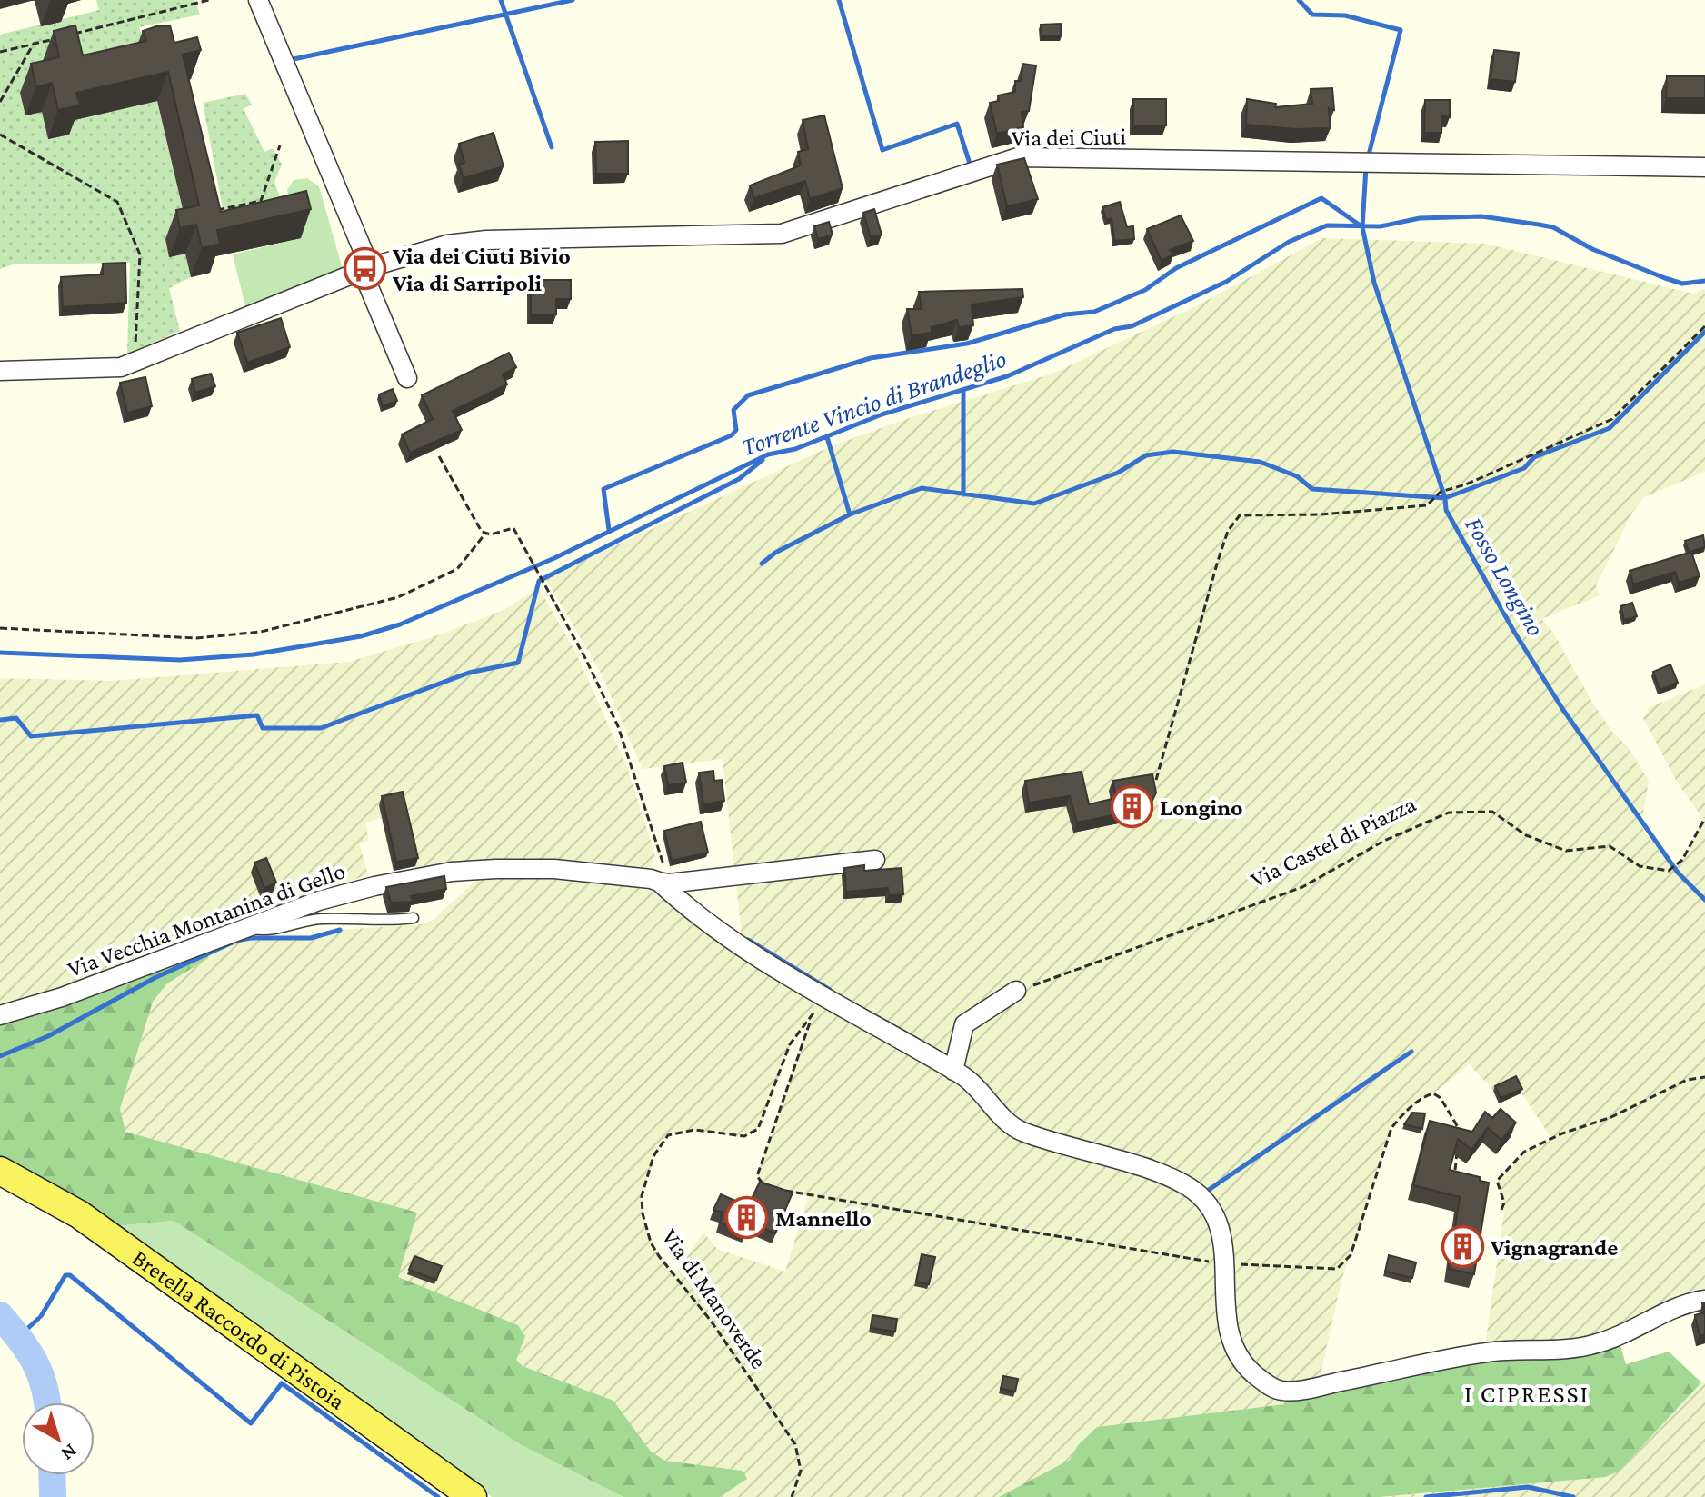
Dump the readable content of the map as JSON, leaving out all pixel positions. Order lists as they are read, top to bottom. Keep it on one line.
{"streets":{"main road":["Bretella Raccordo di Pistoia"],"street":["Via dei Ciuti","Via Vecchia Montanina di Gello"],"path":["Via Castel di Piazza","Via di Manoverde"]},"districts":["I CIPRESSI"],"water":["Torrente Vincio di Brandeglio","Fosso Longino"],"places":{"bus stop":["Via dei Ciuti Bivio Via di Sarripoli"],"building":["Longino","Mannello","Vignagrande"]},"north":"bottom right"}
